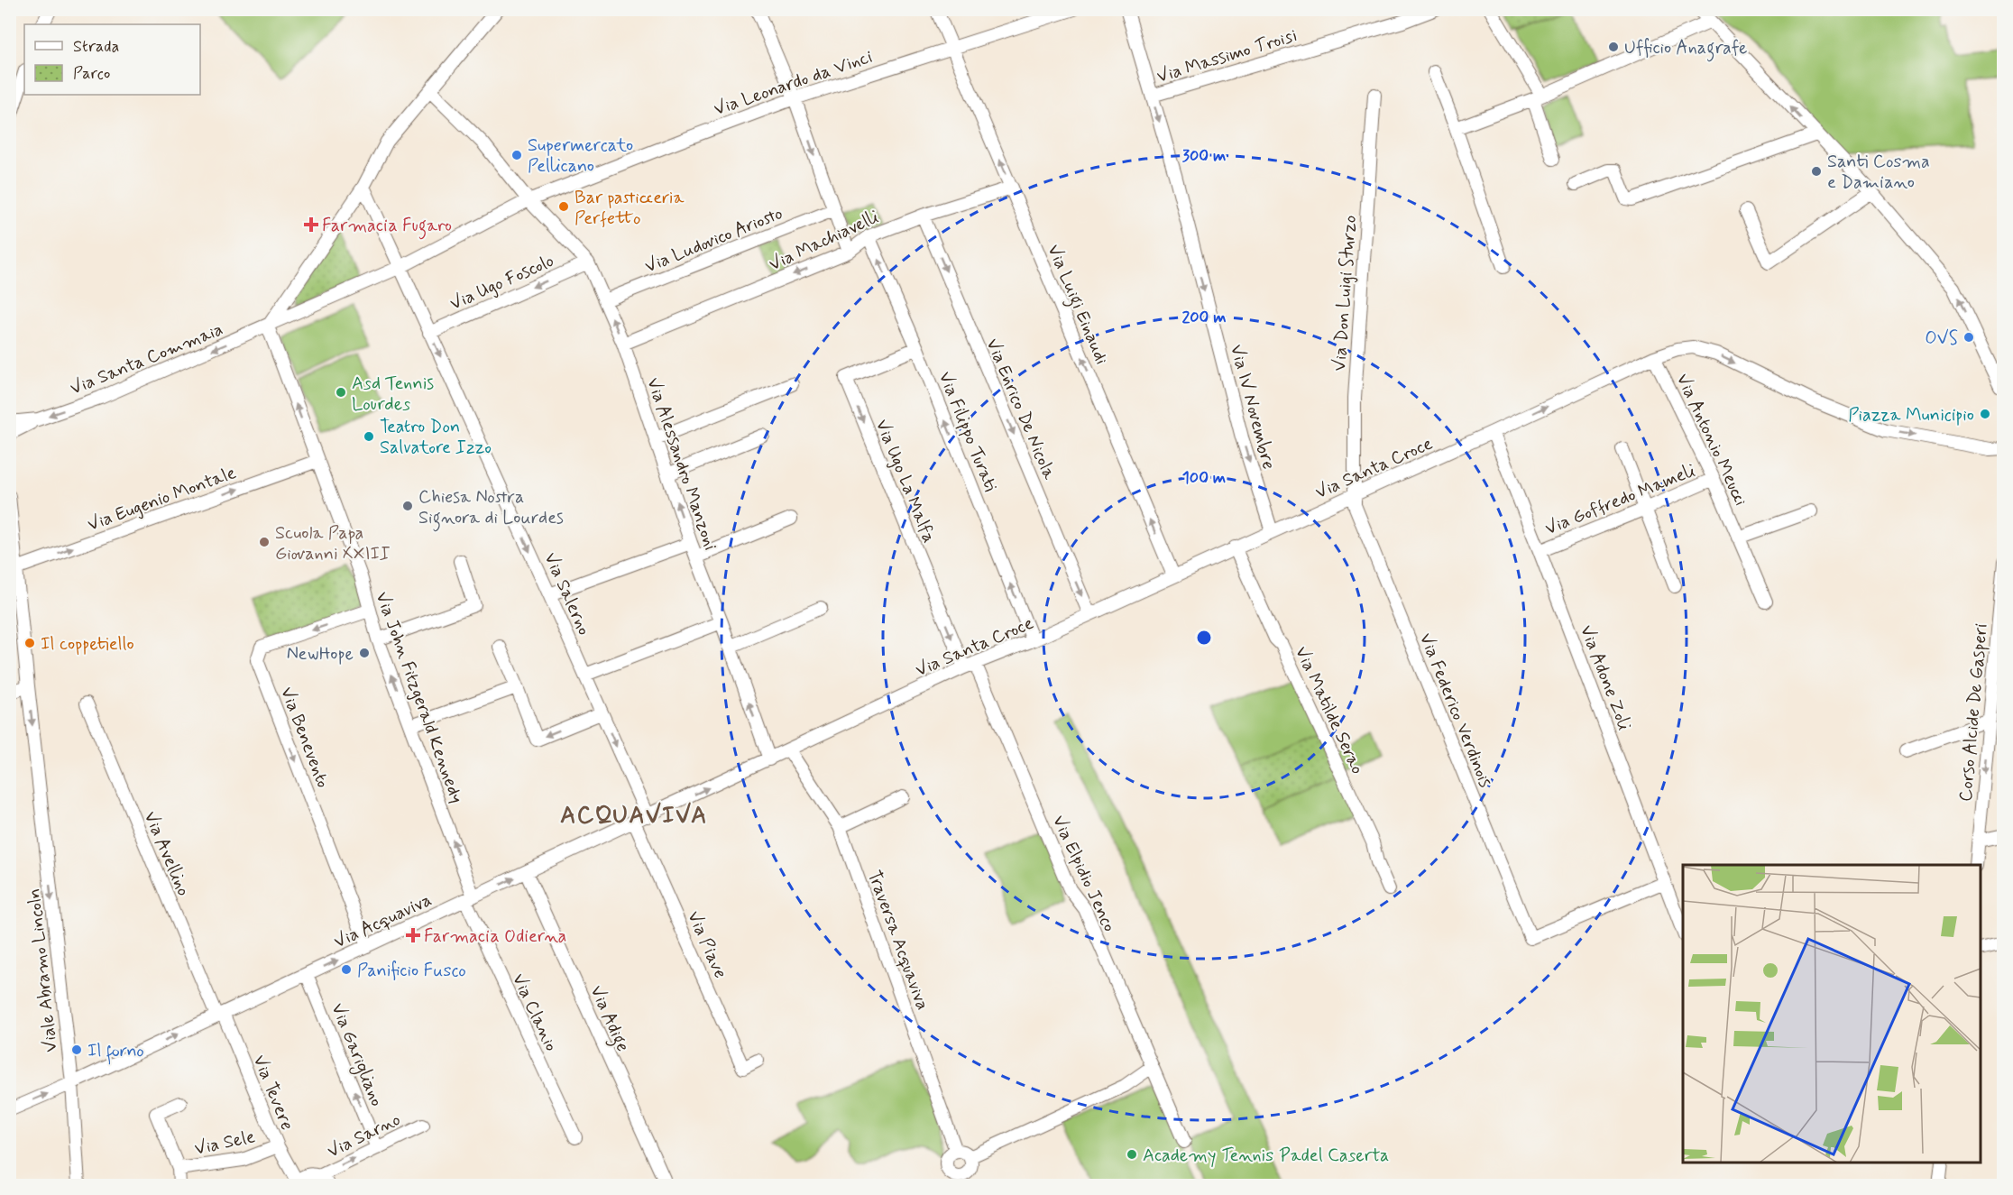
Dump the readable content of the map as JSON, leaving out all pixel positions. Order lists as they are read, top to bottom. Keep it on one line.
{"streets":{"street":["Via Massimo Troisi","Via Leonardo da Vinci","Via Ludovico Ariosto","Via Machiavelli","Via Ugo Foscolo","Via Don Luigi Sturzo","Via Luigi Einaudi","Via Santa Commaia","Via IV Novembre","Via Enrico De Nicola","Via Filippo Turati","Via Antonio Meucci","Via Alessandro Manzoni","Via Santa Croce","Via Ugo La Malfa","Via Eugenio Montale","Via Goffredo Mameli","Via Salerno","Via Adone Zoli","Via John Fitzgerald Kennedy","Via Matilde Serao","Via Federico Verdinois","Corso Alcide De Gasperi","Via Benevento","Via Avellino","Via Elpidio Jenco","Via Acquaviva","Traversa Acquaviva","Via Piave","Viale Abramo Lincoln","Via Clanio","Via Adige","Via Garigliano","Via Tevere","Via Sarno","Via Sele"]},"crossings":[["Via Massimo Troisi","Via IV Novembre"],["Via Leonardo da Vinci","Via Luigi Einaudi"],["Via Leonardo da Vinci","Via Santa Commaia"],["Via Leonardo da Vinci","Via Alessandro Manzoni"],["Via Leonardo da Vinci","Via Salerno"],["Via Ludovico Ariosto","Via Alessandro Manzoni"],["Via Machiavelli","Via Luigi Einaudi"],["Via Machiavelli","Via Enrico De Nicola"],["Via Machiavelli","Via Filippo Turati"],["Via Machiavelli","Via Alessandro Manzoni"],["Via Ugo Foscolo","Via Alessandro Manzoni"],["Via Ugo Foscolo","Via Salerno"],["Via Don Luigi Sturzo","Via Santa Croce"],["Via Don Luigi Sturzo","Via Federico Verdinois"],["Via Luigi Einaudi","Via Santa Croce"],["Via Santa Commaia","Via Salerno"],["Via Santa Commaia","Via John Fitzgerald Kennedy"],["Via IV Novembre","Via Santa Croce"],["Via Enrico De Nicola","Via Santa Croce"],["Via Filippo Turati","Via Santa Croce"],["Via Filippo Turati","Via Ugo La Malfa"],["Via Antonio Meucci","Via Santa Croce"],["Via Antonio Meucci","Via Goffredo Mameli"],["Via Alessandro Manzoni","Via Santa Croce"],["Via Alessandro Manzoni","Via Acquaviva"],["Via Santa Croce","Via Ugo La Malfa"],["Via Santa Croce","Via Adone Zoli"],["Via Santa Croce","Via Matilde Serao"],["Via Santa Croce","Via Federico Verdinois"],["Via Santa Croce","Via Elpidio Jenco"],["Via Santa Croce","Via Acquaviva"],["Via Santa Croce","Traversa Acquaviva"],["Via Ugo La Malfa","Via Elpidio Jenco"],["Via Eugenio Montale","Via John Fitzgerald Kennedy"],["Via Eugenio Montale","Viale Abramo Lincoln"],["Via Goffredo Mameli","Via Adone Zoli"],["Via Salerno","Via Acquaviva"],["Via Adone Zoli","Via Federico Verdinois"],["Via John Fitzgerald Kennedy","Via Benevento"],["Via John Fitzgerald Kennedy","Via Acquaviva"],["Via John Fitzgerald Kennedy","Via Clanio"],["Via Benevento","Via Acquaviva"],["Via Avellino","Via Acquaviva"],["Via Avellino","Via Tevere"],["Via Acquaviva","Via Piave"],["Via Acquaviva","Viale Abramo Lincoln"],["Via Acquaviva","Via Clanio"],["Via Acquaviva","Via Adige"],["Via Acquaviva","Via Garigliano"],["Via Acquaviva","Via Tevere"],["Via Garigliano","Via Sarno"],["Via Tevere","Via Sarno"],["Via Tevere","Via Sele"]],"one_way":["Via Ugo Foscolo","Via Luigi Einaudi","Via Santa Commaia","Via IV Novembre","Via Enrico De Nicola","Via Filippo Turati","Via Santa Croce","Via Ugo La Malfa","Via Eugenio Montale","Via Salerno","Via John Fitzgerald Kennedy","Corso Alcide De Gasperi","Via Acquaviva","Viale Abramo Lincoln","Via Garigliano","Via Sarno"],"districts":["ACQUAVIVA"],"places":{"other":["Ufficio Anagrafe","Supermercato Pellicano","Santi Cosma e Damiano","Bar pasticceria Perfetto","OVS","Asd Tennis Lourdes","Piazza Municipio","Teatro Don Salvatore Izzo","Chiesa Nostra Signora di Lourdes","Scuola Papa Giovanni XXIII","Il coppetiello","NewHope","Panificio Fusco","Il forno","Academy Tennis Padel Caserta"],"health":["Farmacia Fugaro","Farmacia Odierna"]},"legend":["Strada","Parco"],"rings":["300 m","200 m","100 m"]}
